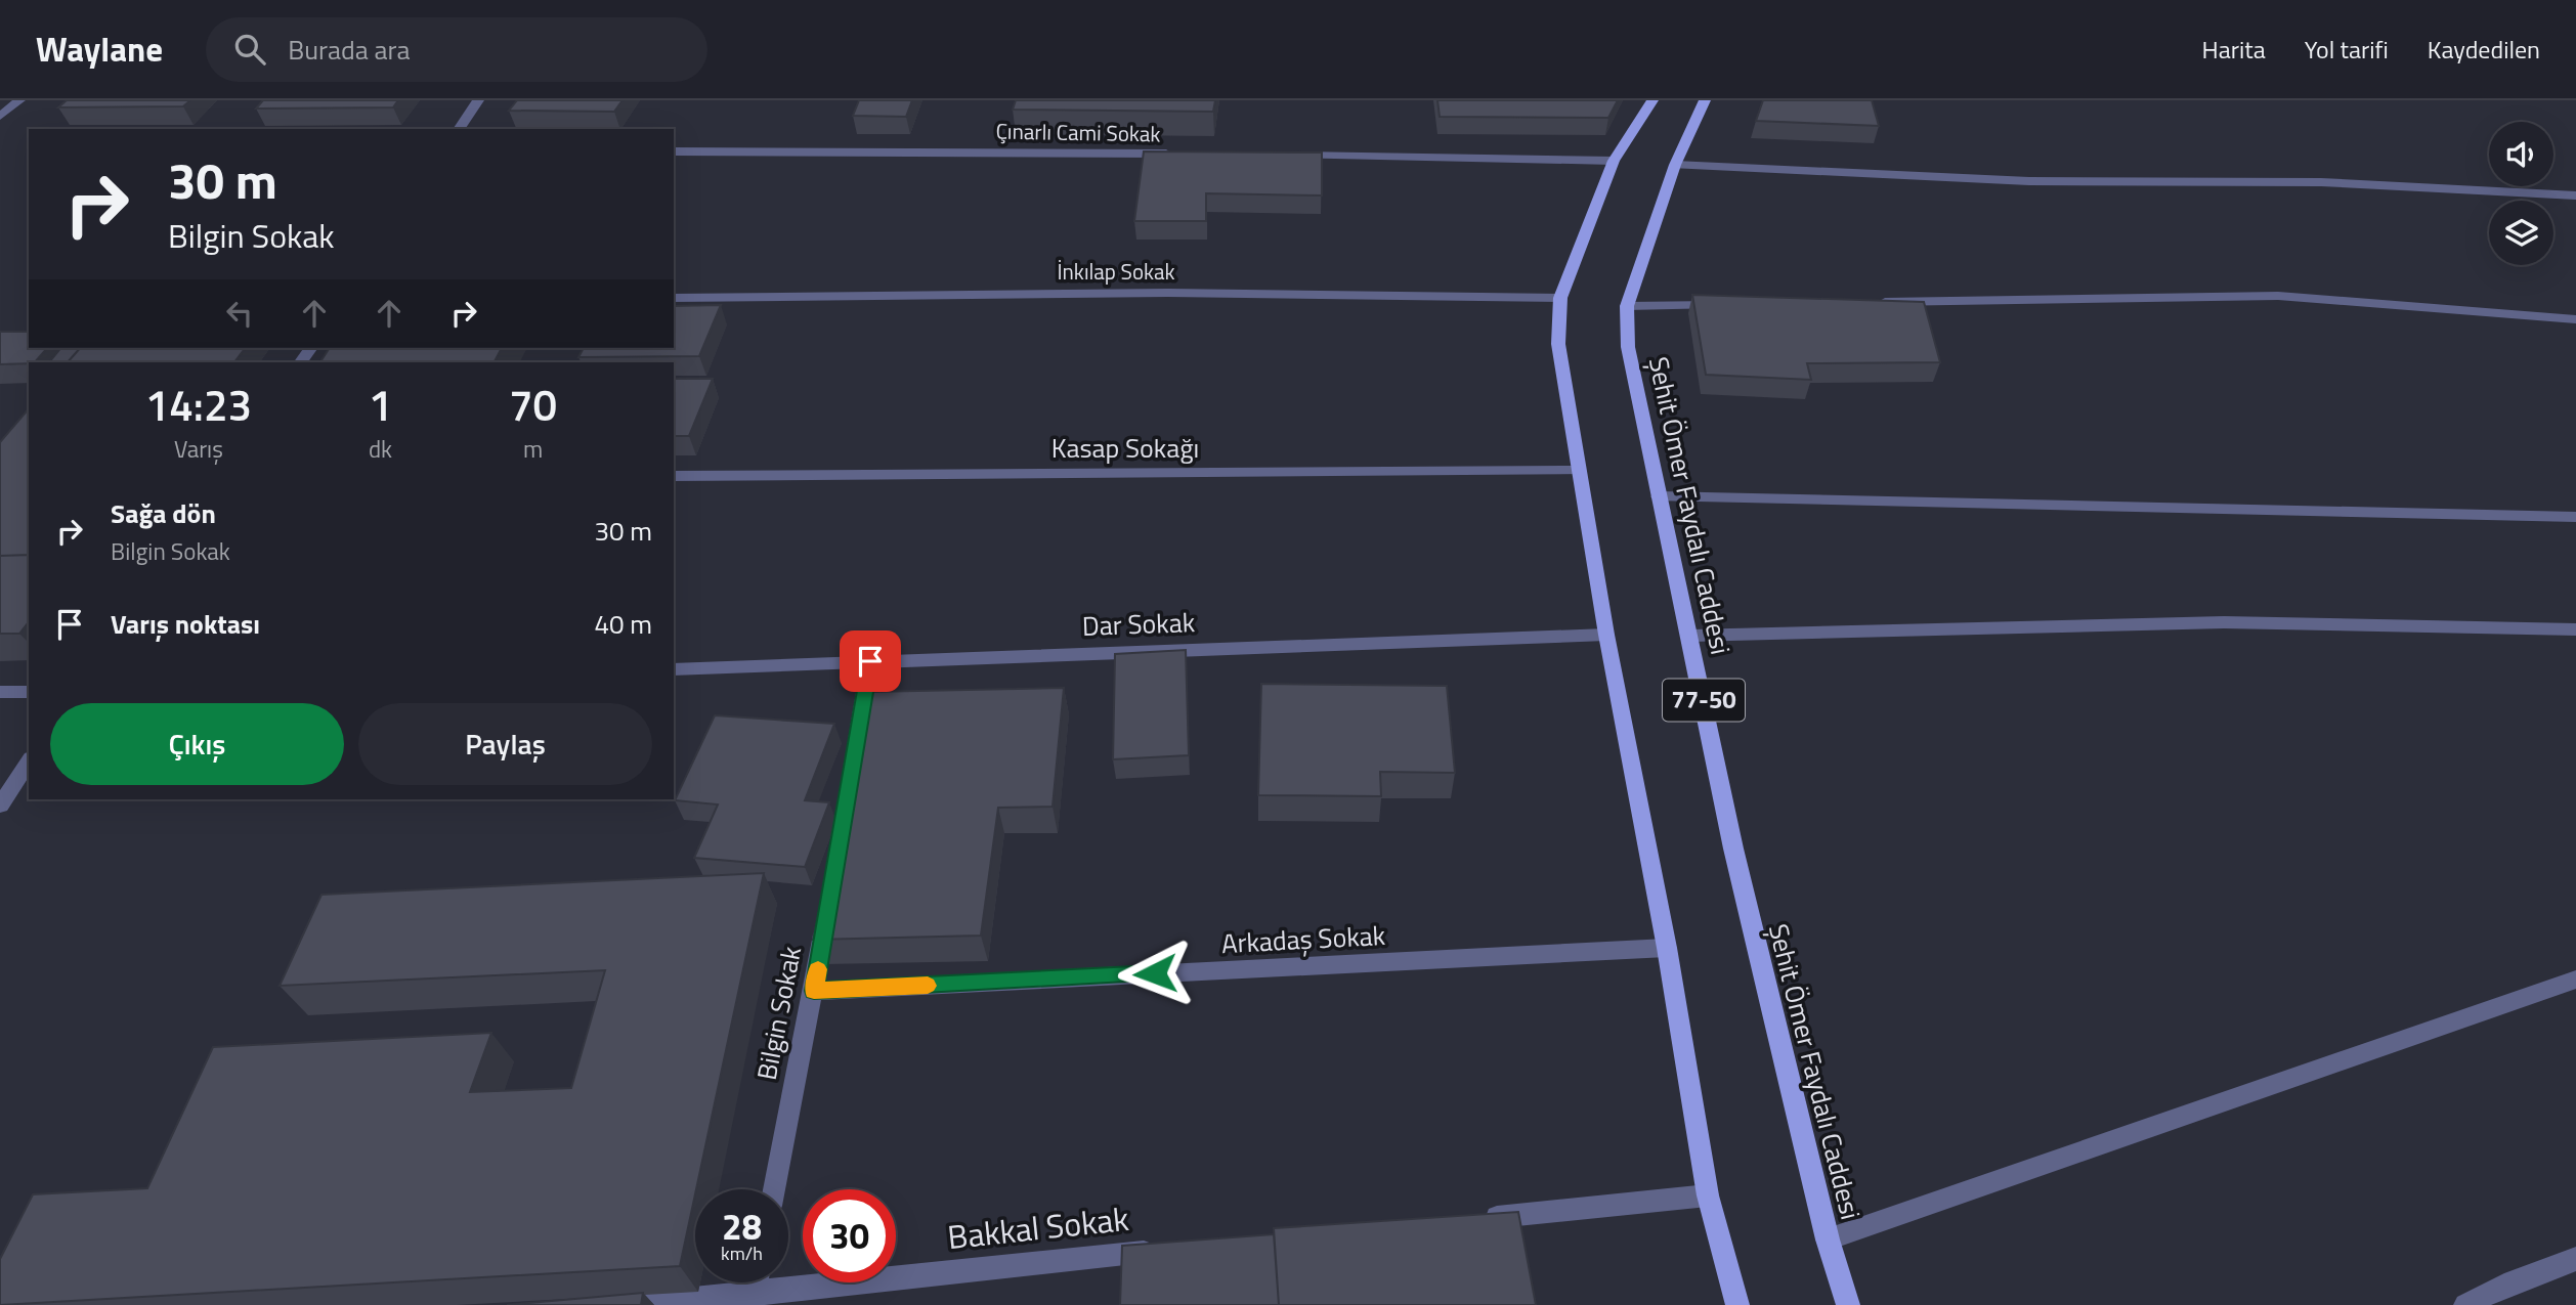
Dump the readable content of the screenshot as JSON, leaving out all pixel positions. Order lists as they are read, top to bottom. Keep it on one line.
{"streets":{"main road":["Şehit Ömer Faydalı Caddesi","77-50"],"street":["Çınarlı Cami Sokak","İnkılap Sokak","Kasap Sokağı","Dar Sokak","Arkadaş Sokak","Bilgin Sokak","Bakkal Sokak"]},"crossings":[["İnkılap Sokak","77-50"],["Kasap Sokağı","77-50"],["Dar Sokak","77-50"],["77-50","Arkadaş Sokak"],["Arkadaş Sokak","Bilgin Sokak"]],"page":{"header":"Waylane","search":"Burada ara","nav":["Harita","Yol tarifi","Kaydedilen"],"turn":["30 m","Bilgin Sokak"],"eta":["14:23","Varış","1","dk","70","m"],"list":[{"name":"Sağa dön","note":"Bilgin Sokak","value":"30 m"},{"name":"Varış noktası","value":"40 m"}],"buttons":["Çıkış","Paylaş"],"speed":"28 km/h","limit":"30"}}
